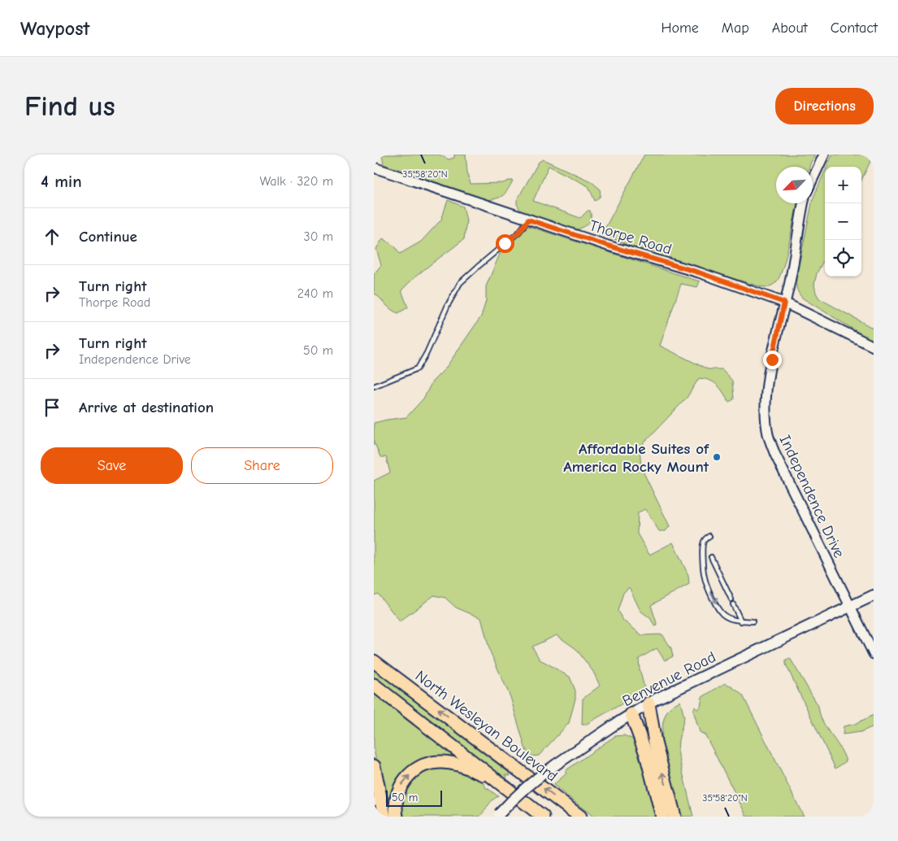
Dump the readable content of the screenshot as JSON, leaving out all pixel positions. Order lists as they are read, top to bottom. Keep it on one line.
{"streets":{"highway":["North Wesleyan Boulevard"],"main road":["Benvenue Road"],"street":["Thorpe Road","Independence Drive"]},"crossings":[["Thorpe Road","Independence Drive"],["Independence Drive","Benvenue Road"]],"places":["Affordable Suites of America Rocky Mount"],"scale_bar":"50 m","north":"bottom left","page":{"header":"Waypost","nav":["Home","Map","About","Contact"],"buttons":["Directions",["Save","Share"]],"title":"Find us","heading":["4 min","Walk · 320 m"],"map_buttons":["+","−"],"list":[["Continue","30 m"],["Turn right","Thorpe Road","240 m"],["Turn right","Independence Drive","50 m"],"Arrive at destination"],"scale":"50 m"},"coordinates":["35°58'20\"N"]}
